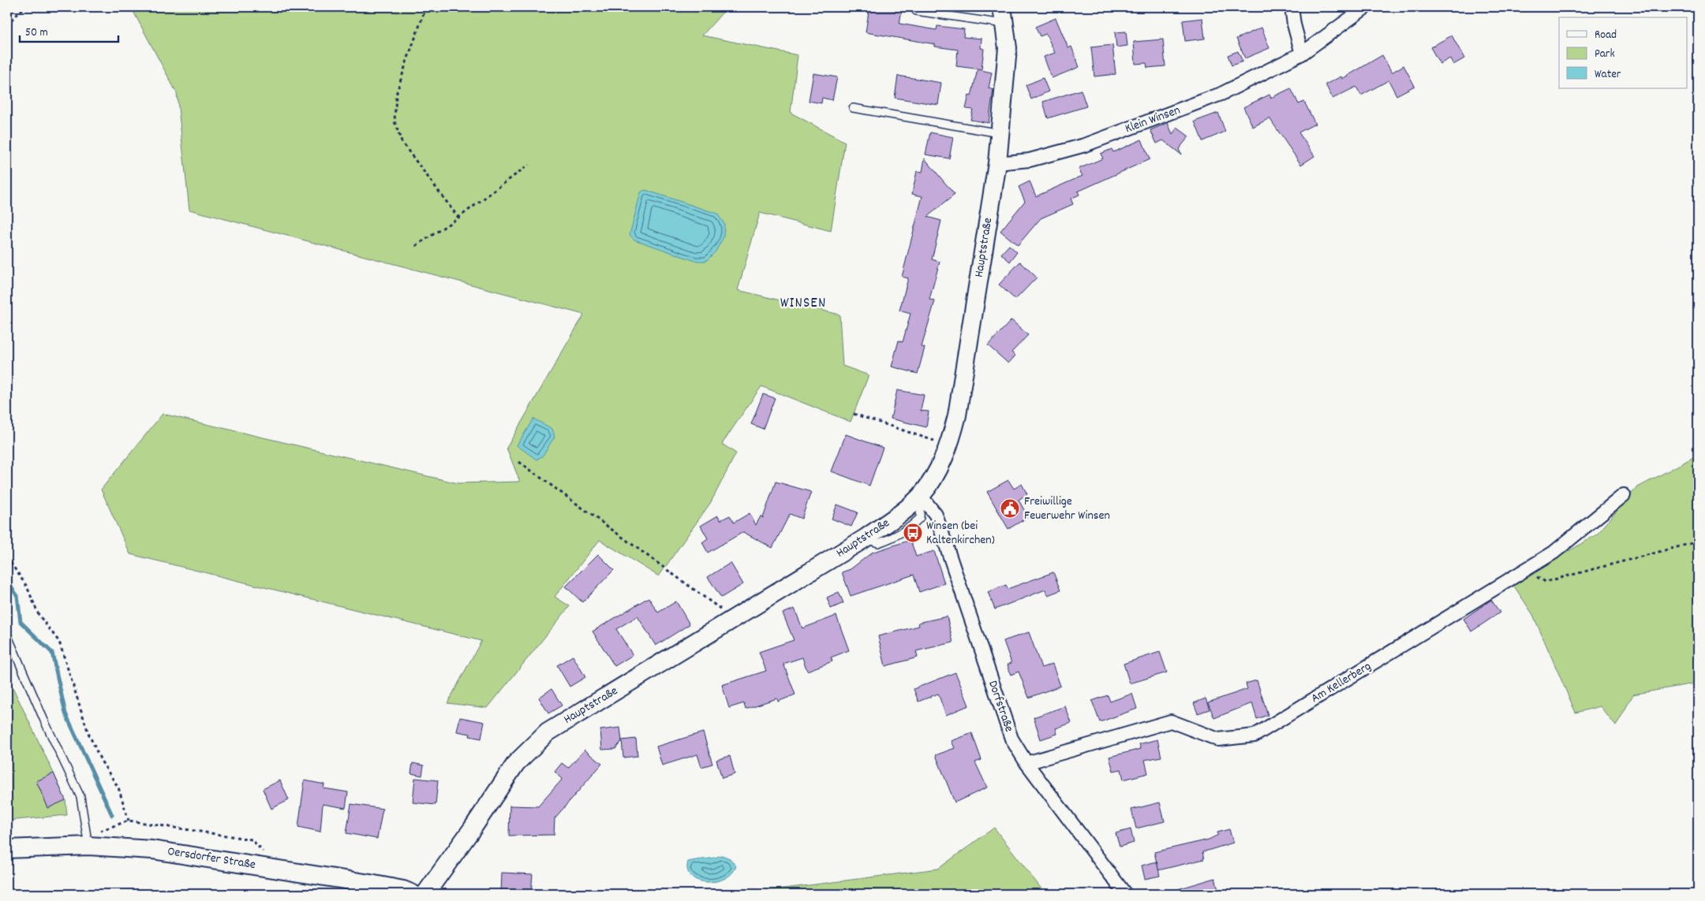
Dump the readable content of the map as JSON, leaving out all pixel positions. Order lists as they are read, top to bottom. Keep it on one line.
{"streets":{"street":["Klein Winsen","Hauptstraße","Am Kellerberg","Dorfstraße","Oersdorfer Straße"]},"crossings":[["Klein Winsen","Hauptstraße"],["Hauptstraße","Dorfstraße"],["Am Kellerberg","Dorfstraße"]],"districts":["WINSEN"],"places":{"public building":["Freiwillige Feuerwehr Winsen"],"bus stop":["Winsen (bei Kaltenkirchen)"]},"legend":["Road","Park","Water"],"scale_bar":"50 m"}
